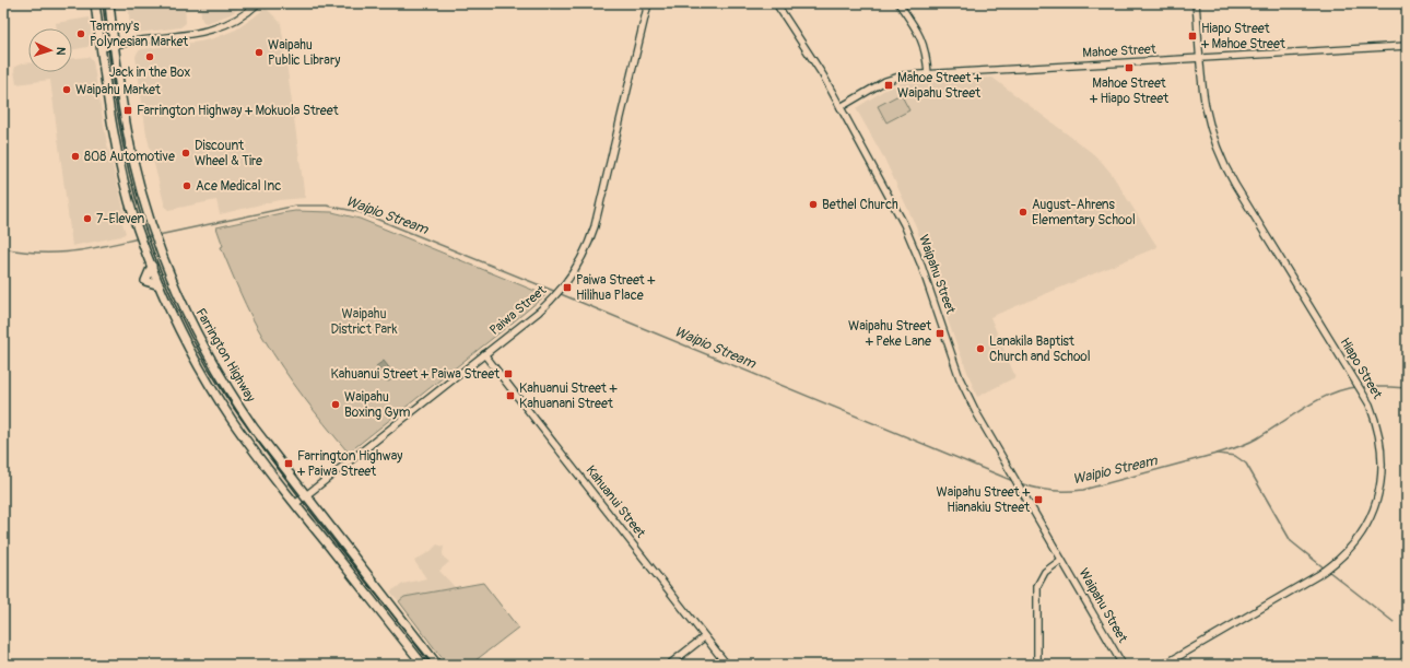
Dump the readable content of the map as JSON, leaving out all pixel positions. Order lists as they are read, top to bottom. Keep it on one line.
{"streets":{"main road":["Farrington Highway"],"street":["Mahoe Street","Waipahu Street","Paiwa Street","Hiapo Street","Kahuanui Street"]},"crossings":[["Mahoe Street","Waipahu Street"],["Mahoe Street","Hiapo Street"],["Paiwa Street","Farrington Highway"],["Paiwa Street","Kahuanui Street"]],"water":["Waipio Stream"],"parks":["Waipahu District Park"],"places":{"other":["Tammy's Polynesian Market","Waipahu Public Library","Jack in the Box","Waipahu Market","Discount Wheel & Tire","808 Automotive","Ace Medical Inc","Bethel Church","August-Ahrens Elementary School","7-Eleven","Lanakila Baptist Church and School","Waipahu Boxing Gym"],"transit":["Hiapo Street + Mahoe Street","Mahoe Street + Hiapo Street","Mahoe Street + Waipahu Street","Farrington Highway + Mokuola Street","Paiwa Street + Hilihua Place","Waipahu Street + Peke Lane","Kahuanui Street + Paiwa Street","Kahuanui Street + Kahuanani Street","Farrington Highway + Paiwa Street","Waipahu Street + Hianakiu Street"]},"north":"right"}
